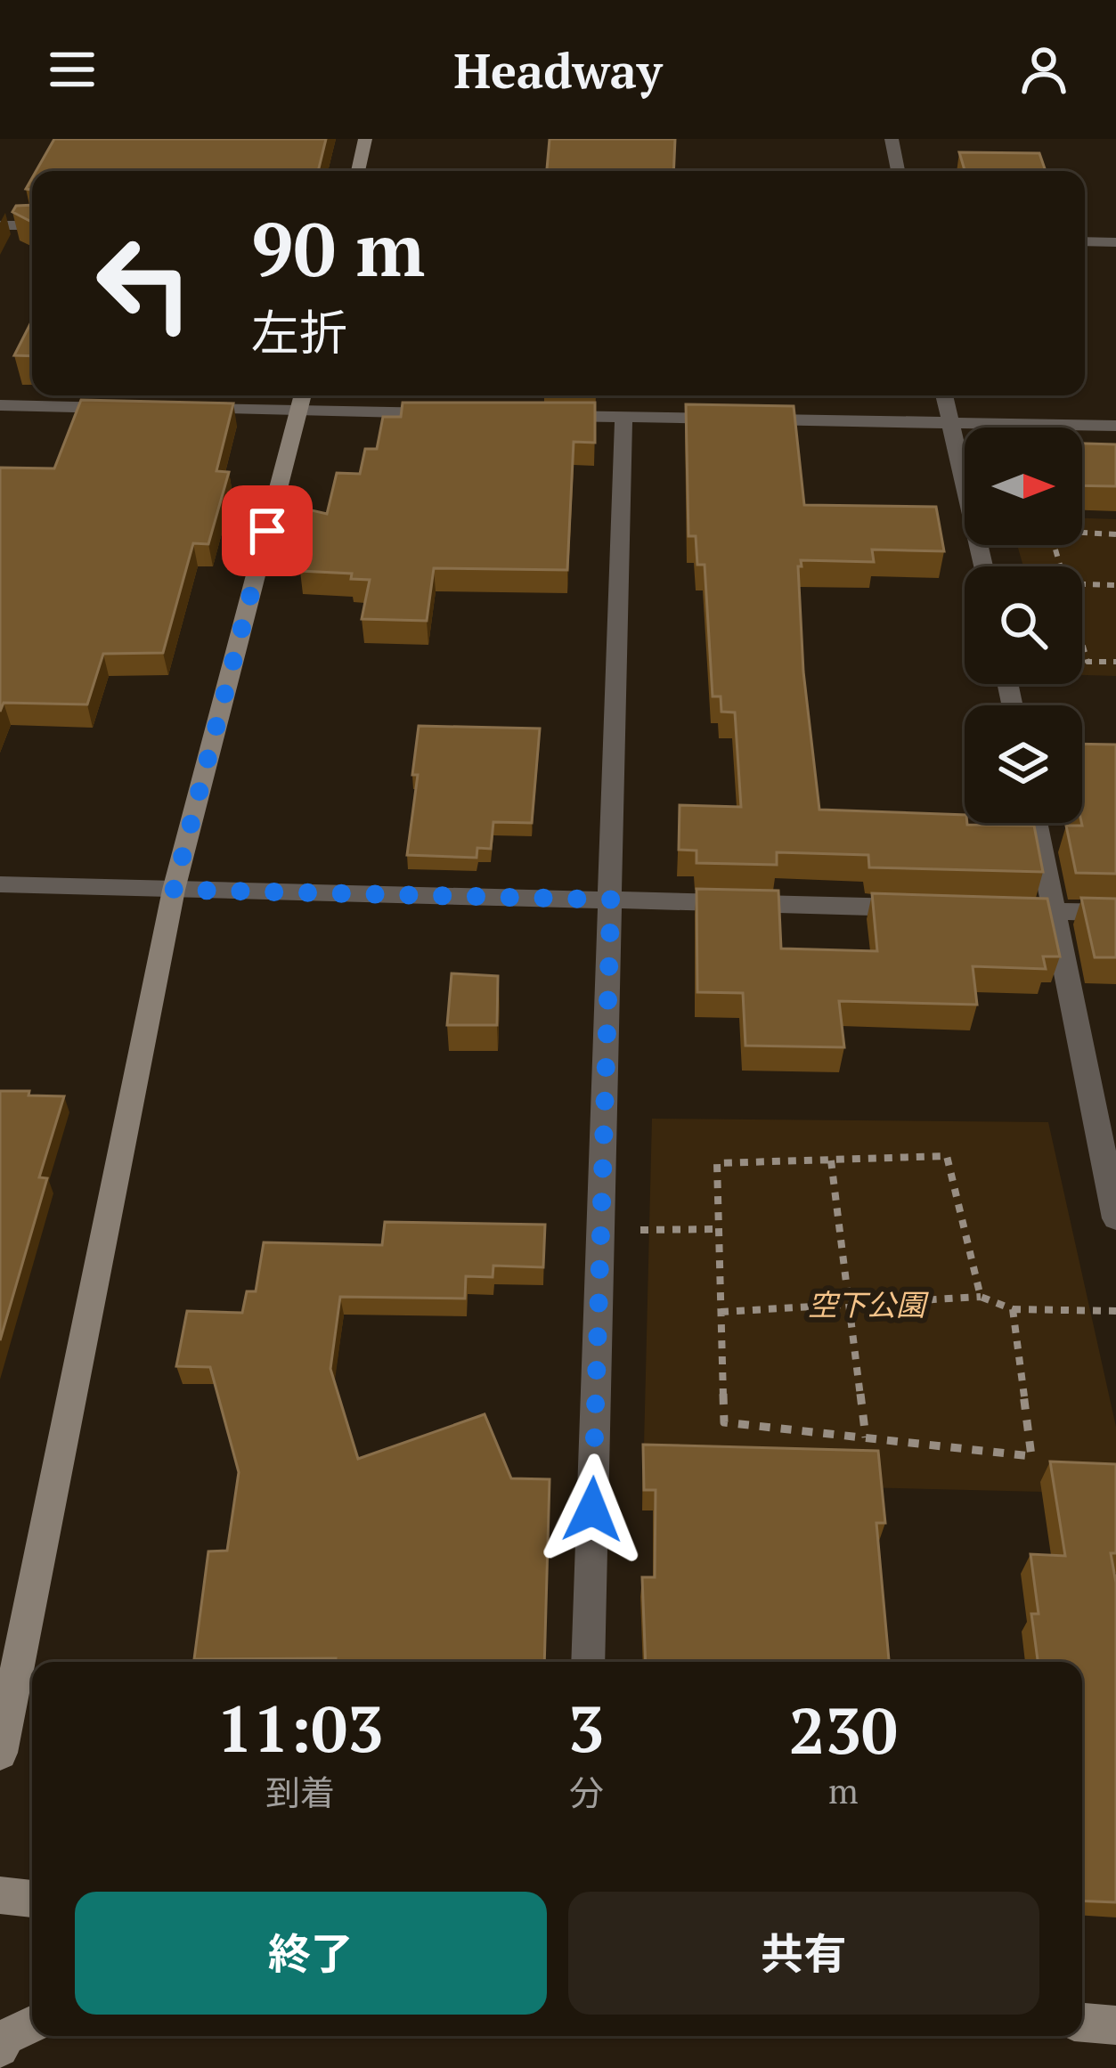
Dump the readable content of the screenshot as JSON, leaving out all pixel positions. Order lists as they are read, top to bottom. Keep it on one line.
{"parks":["空下公園"],"north":"right","page":{"header":"Headway","turn":["90 m","左折"],"eta":["11:03","到着","3","分","230","m"],"buttons":["終了","共有"]}}
